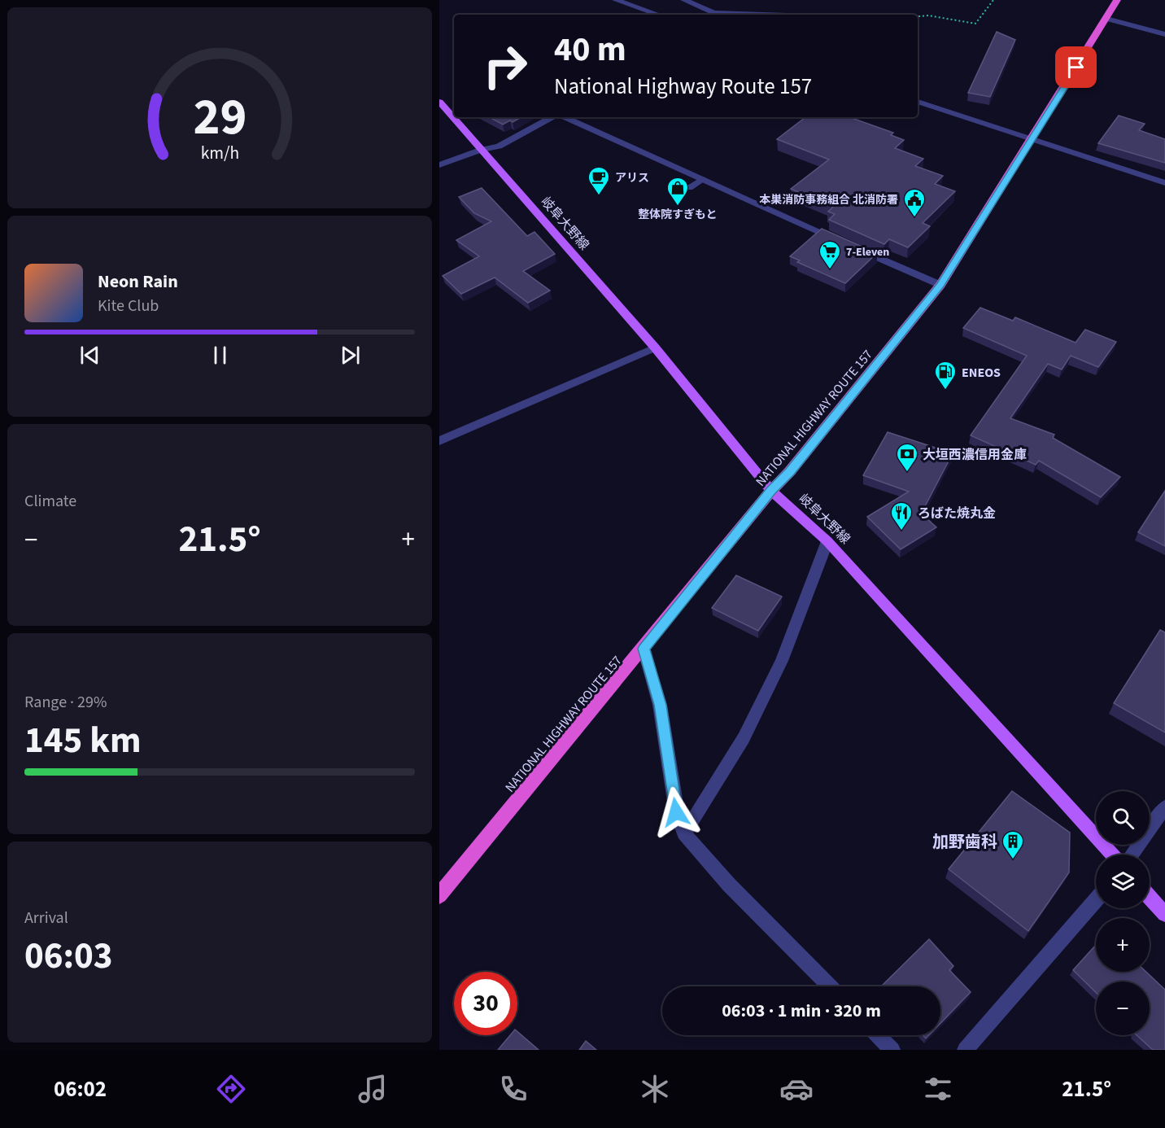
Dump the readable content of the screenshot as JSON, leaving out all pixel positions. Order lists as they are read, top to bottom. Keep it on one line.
{"streets":{"highway":["NATIONAL HIGHWAY ROUTE 157"],"main road":["岐阜大野線"]},"crossings":[["岐阜大野線","NATIONAL HIGHWAY ROUTE 157"]],"places":{"cafe":["アリス"],"shop":["整体院すぎもと"],"public building":["本巣消防事務組合 北消防署"],"supermarket":["7-Eleven"],"fuel station":["ENEOS"],"bank":["大垣西濃信用金庫"],"restaurant":["ろばた焼丸金"],"building":["加野歯科"]},"page":{"turn":["40 m","National Highway Route 157"],"song":["Neon Rain","Kite Club"],"tile":["Climate",["Range · 29%","145 km"],["Arrival","06:03"]],"heat":["−","21.5°","+"],"map_buttons":["+","−"],"limit":"30","trip":"06:03 · 1 min · 320 m","tabs":["06:02","21.5°"],"gauge":["29","km/h"]}}
